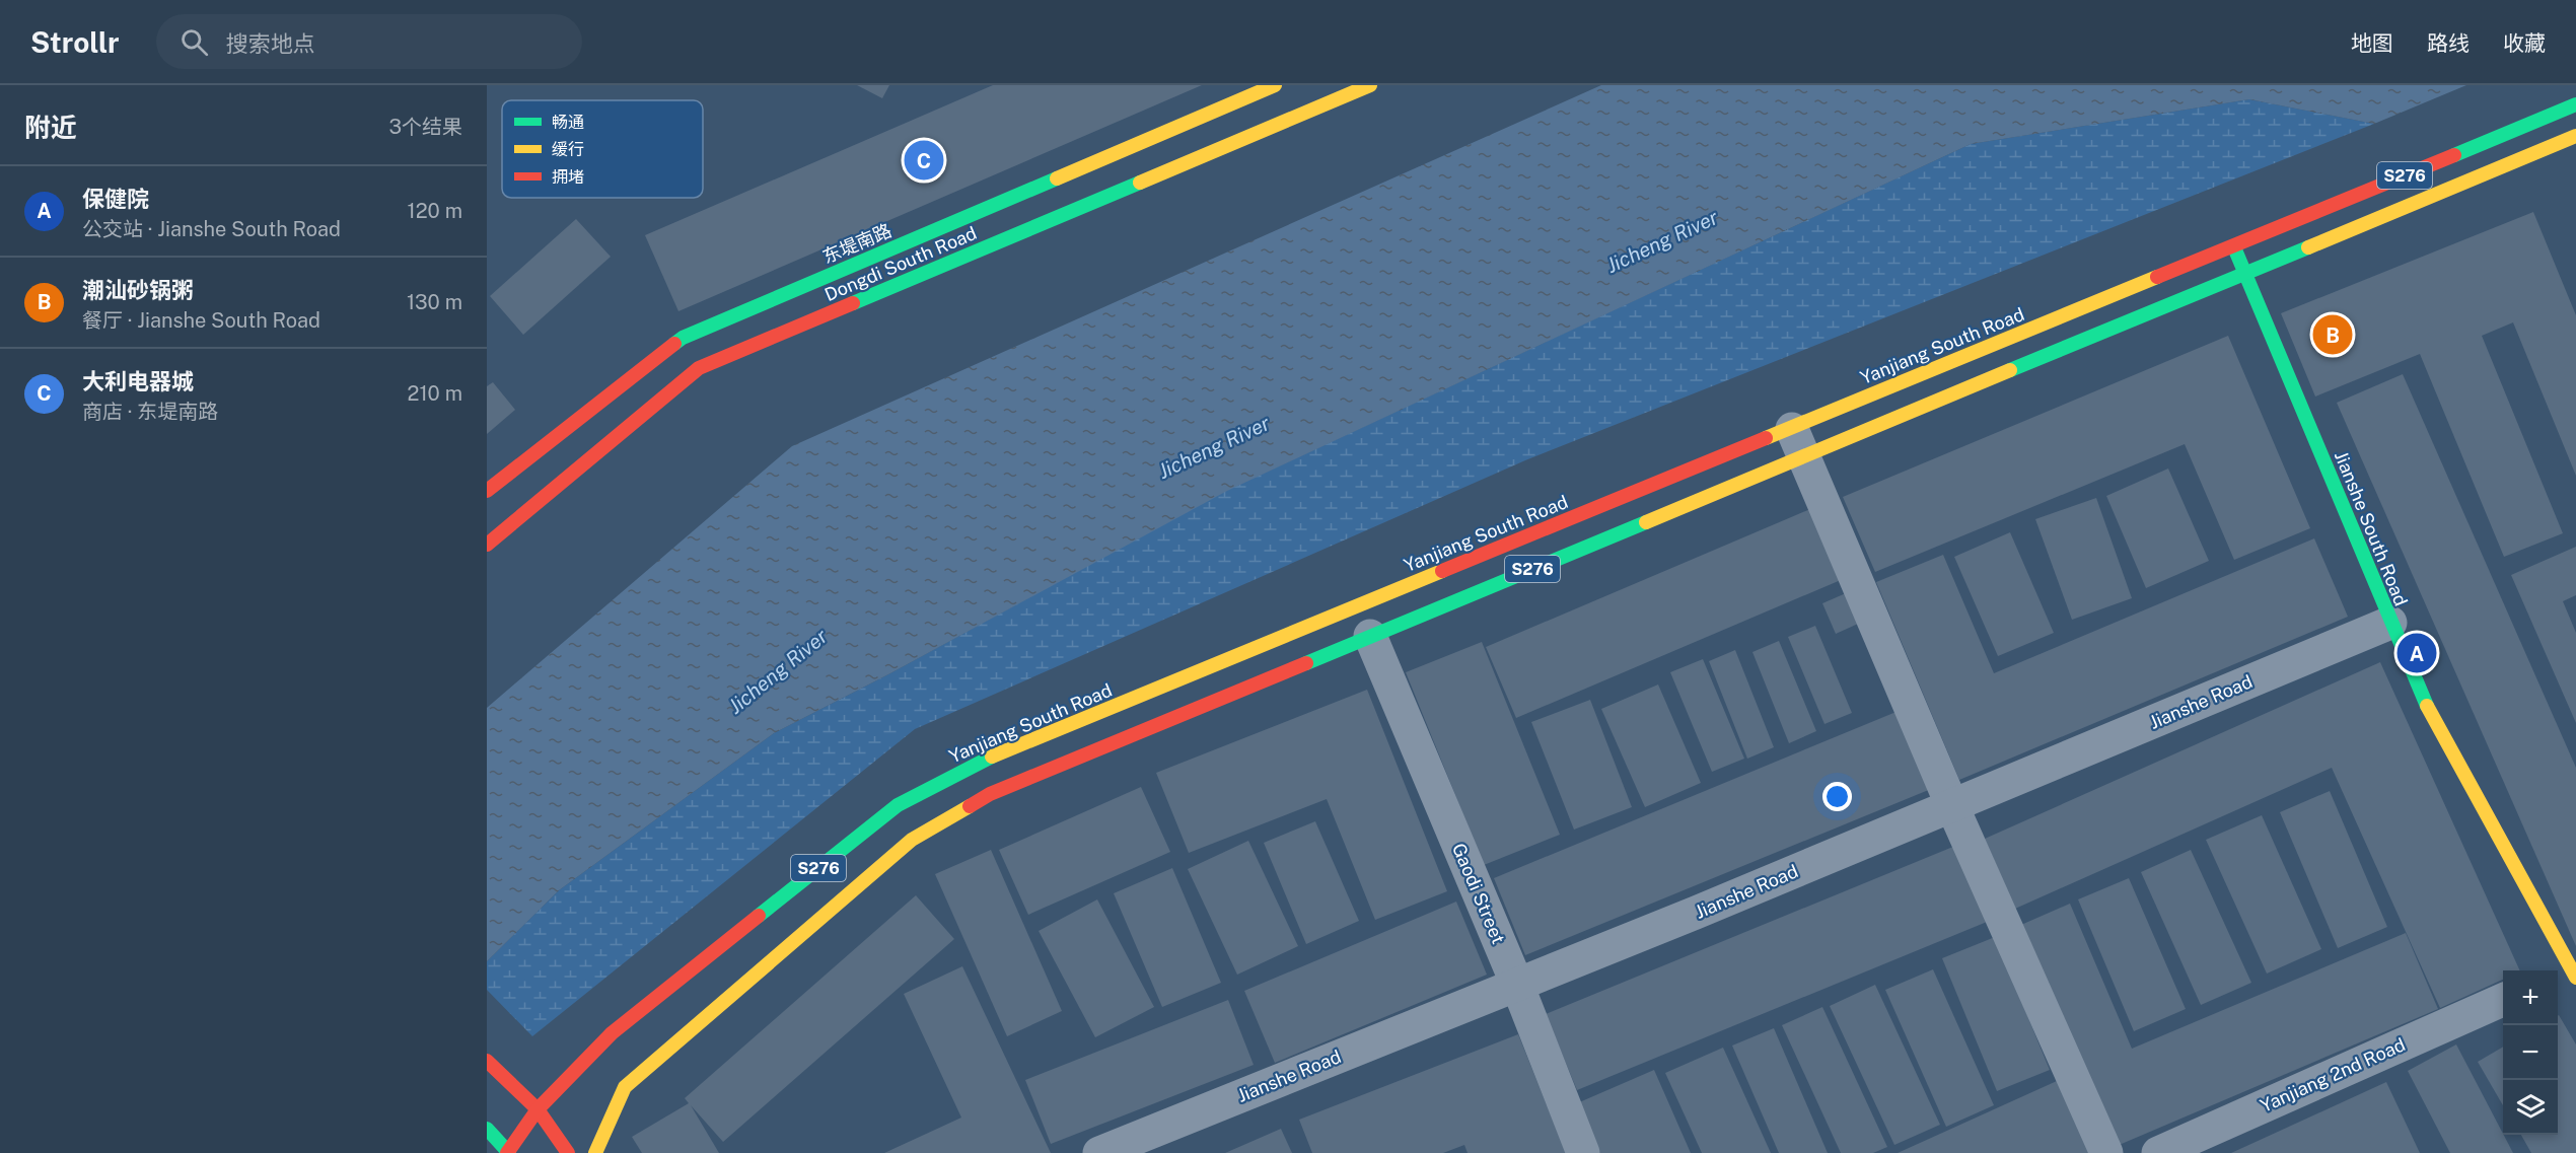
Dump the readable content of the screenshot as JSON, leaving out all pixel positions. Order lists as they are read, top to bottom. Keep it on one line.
{"streets":{"main road":["S276","东堤南路","Dongdi South Road","Yanjiang South Road","Jianshe South Road"],"street":["Jianshe Road","Gaodi Street","Yanjiang 2nd Road"]},"crossings":[["Yanjiang South Road","Jianshe South Road"],["Yanjiang South Road","Gaodi Street"],["Jianshe South Road","Jianshe Road"],["Jianshe Road","Gaodi Street"]],"water":["Jicheng River"],"legend":["畅通","缓行","拥堵"],"page":{"header":"Strollr","search":"搜索地点","nav":["地图","路线","收藏"],"heading":["附近","3个结果"],"pins":["C","B","A"],"list":[{"mark":"A","name":"保健院","note":"公交站 · Jianshe South Road","value":"120 m"},{"mark":"B","name":"潮汕砂锅粥","note":"餐厅 · Jianshe South Road","value":"130 m"},{"mark":"C","name":"大利电器城","note":"商店 · 东堤南路","value":"210 m"}],"map_buttons":["+","−"]}}
